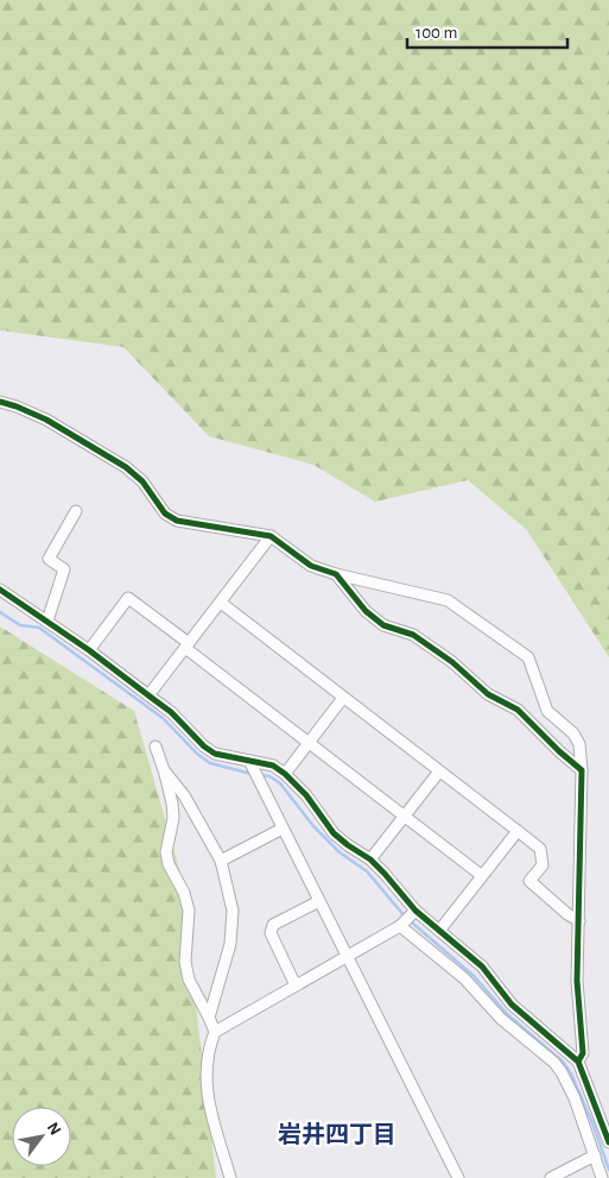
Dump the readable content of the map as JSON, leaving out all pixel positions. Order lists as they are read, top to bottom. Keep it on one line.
{"districts":["岩井四丁目"],"scale_bar":"100 m","north":"top right"}
